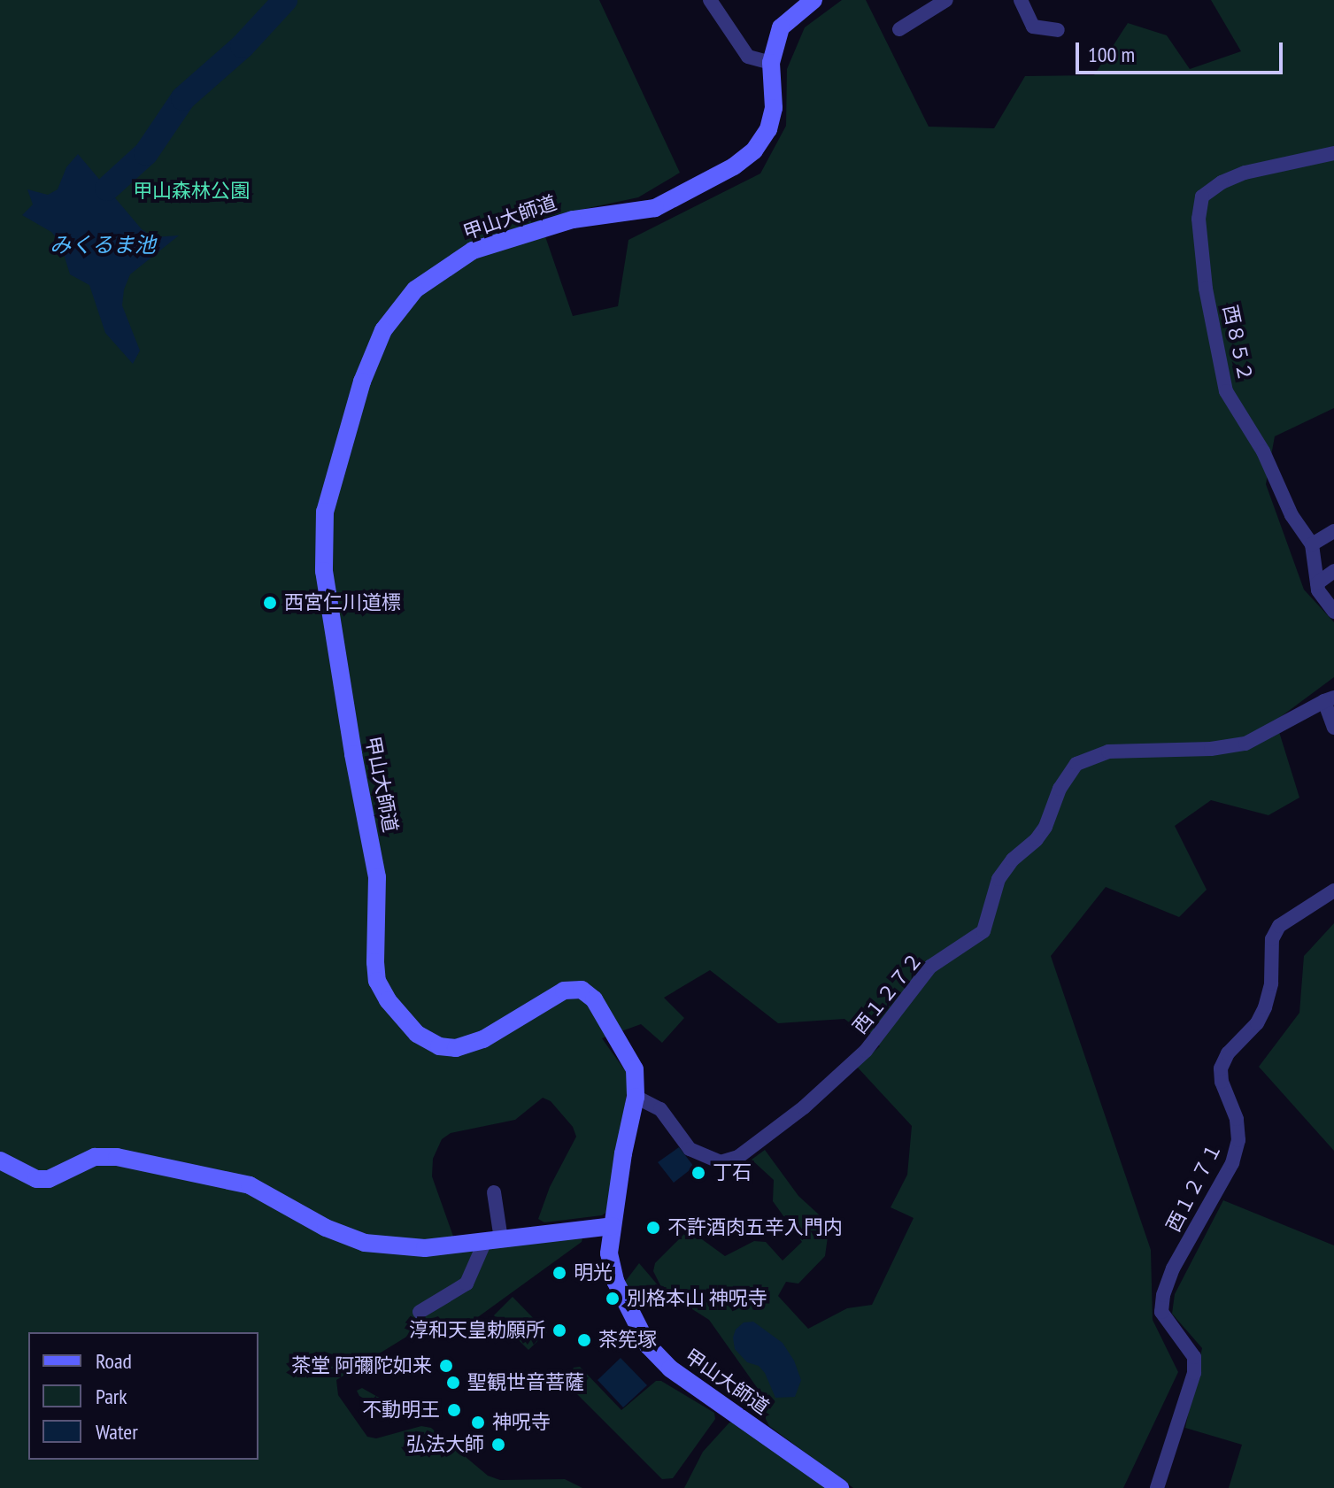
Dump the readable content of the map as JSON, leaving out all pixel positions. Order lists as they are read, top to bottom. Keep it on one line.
{"streets":{"street":["甲山大師道","西８５２","西１２７２","西１２７１"]},"crossings":[["甲山大師道","西１２７２"]],"water":["みくるま池"],"parks":["甲山森林公園"],"places":["西宮仁川道標","丁石","不許酒肉五辛入門内","明光","別格本山 神呪寺","淳和天皇勅願所","茶筅塚","茶堂 阿彌陀如来","聖観世音菩薩","不動明王","神呪寺","弘法大師"],"legend":["Road","Park","Water"],"scale_bar":"100 m"}
